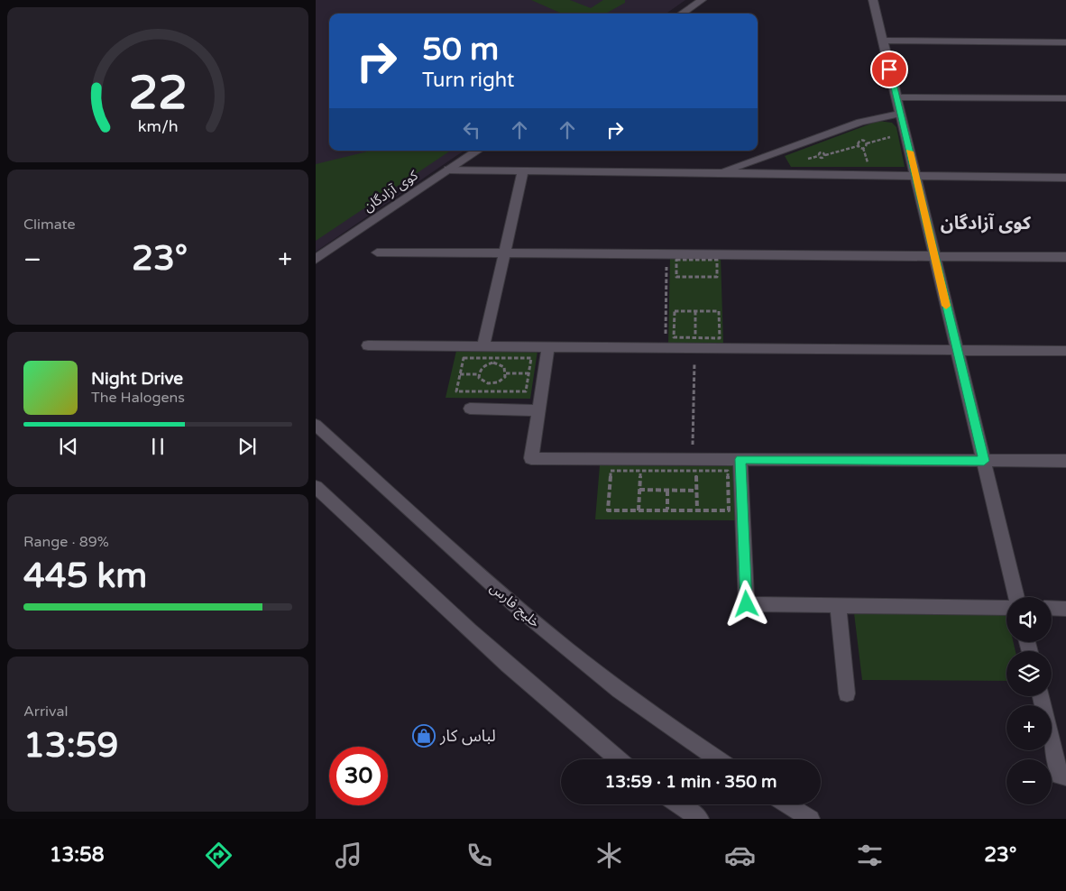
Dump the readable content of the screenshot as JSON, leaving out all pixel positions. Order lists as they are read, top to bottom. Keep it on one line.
{"streets":{"street":["کوی آزادگان","خلیج فارس"]},"districts":["کوی آزادگان"],"places":{"shop":["لباس کار"]},"page":{"turn":["50 m","Turn right"],"tile":["Climate",["Range · 89%","445 km"],["Arrival","13:59"]],"heat":["−","23°","+"],"song":["Night Drive","The Halogens"],"map_buttons":["+","−"],"limit":"30","trip":"13:59 · 1 min · 350 m","tabs":["13:58","23°"],"gauge":["22","km/h"]}}
